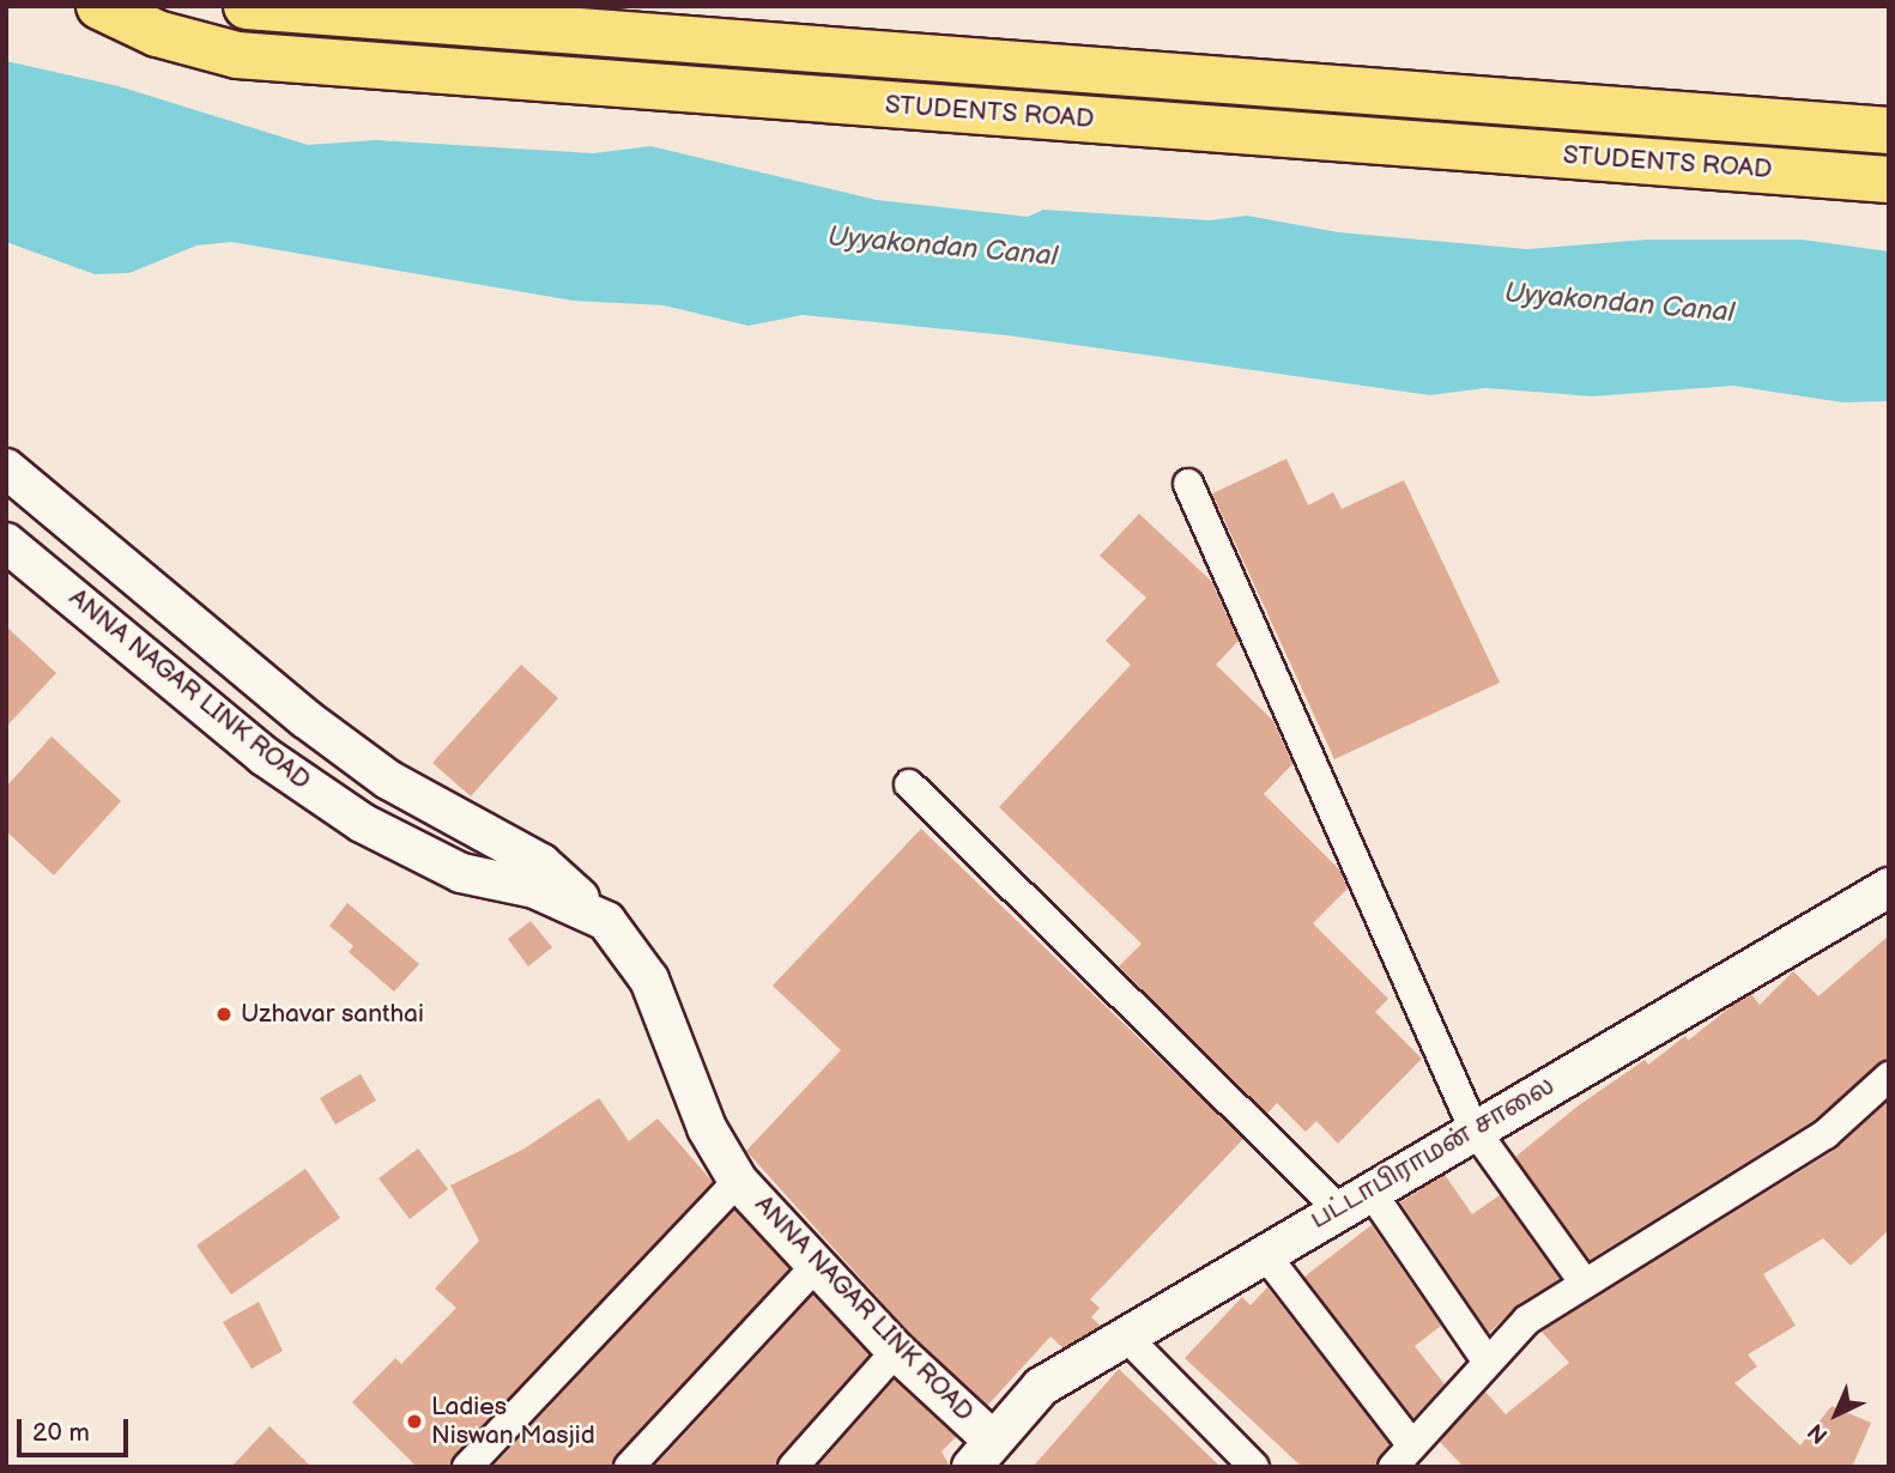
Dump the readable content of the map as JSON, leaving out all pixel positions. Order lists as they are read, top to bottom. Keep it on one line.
{"streets":{"main road":["STUDENTS ROAD"],"street":["ANNA NAGAR LINK ROAD","பட்டாபிராமன் சாலை"]},"crossings":[["ANNA NAGAR LINK ROAD","பட்டாபிராமன் சாலை"]],"water":["Uyyakondan Canal"],"places":["Uzhavar santhai","Ladies Niswan Masjid"],"scale_bar":"20 m","north":"bottom left"}
